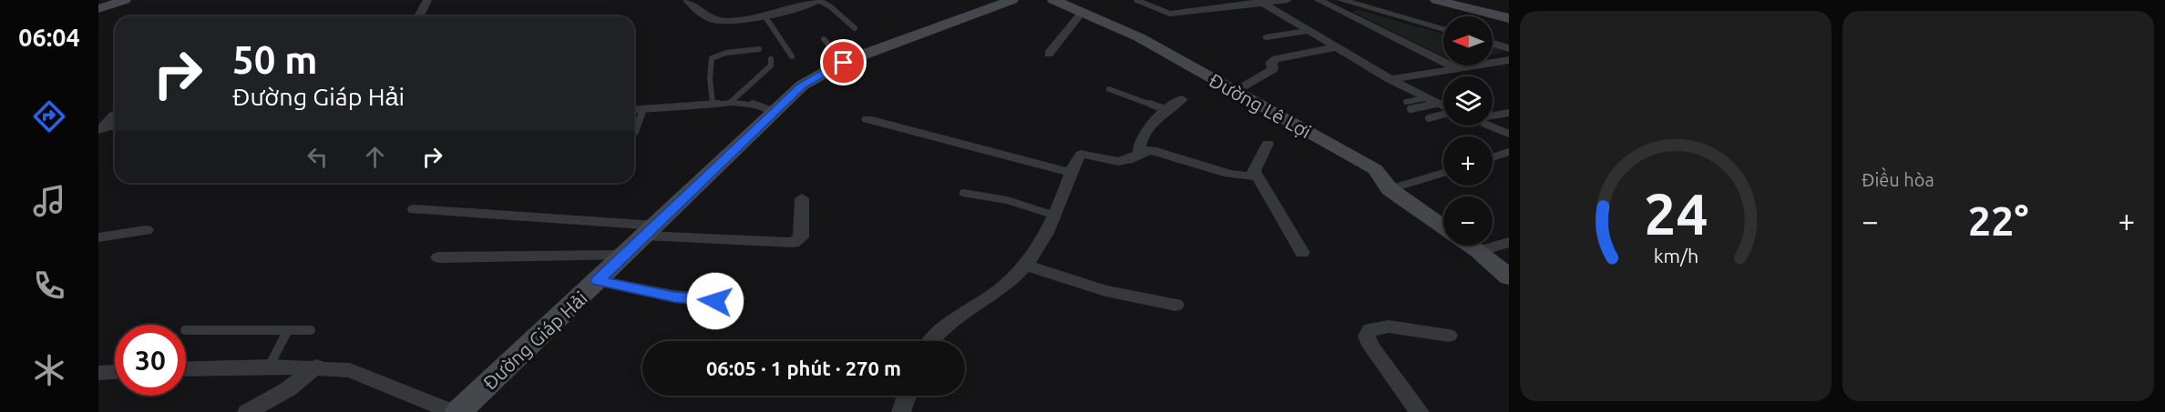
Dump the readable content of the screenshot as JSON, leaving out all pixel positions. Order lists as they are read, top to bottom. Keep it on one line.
{"streets":{"street":["Đường Lê Lợi","Đường Giáp Hải"]},"north":"left","page":{"tabs":"06:04","tile":"Điều hòa","map_buttons":["+","−"],"turn":["50 m","Đường Giáp Hải"],"heat":["−","22°","+"],"limit":"30","trip":"06:05 · 1 phút · 270 m","gauge":["24","km/h"]}}
